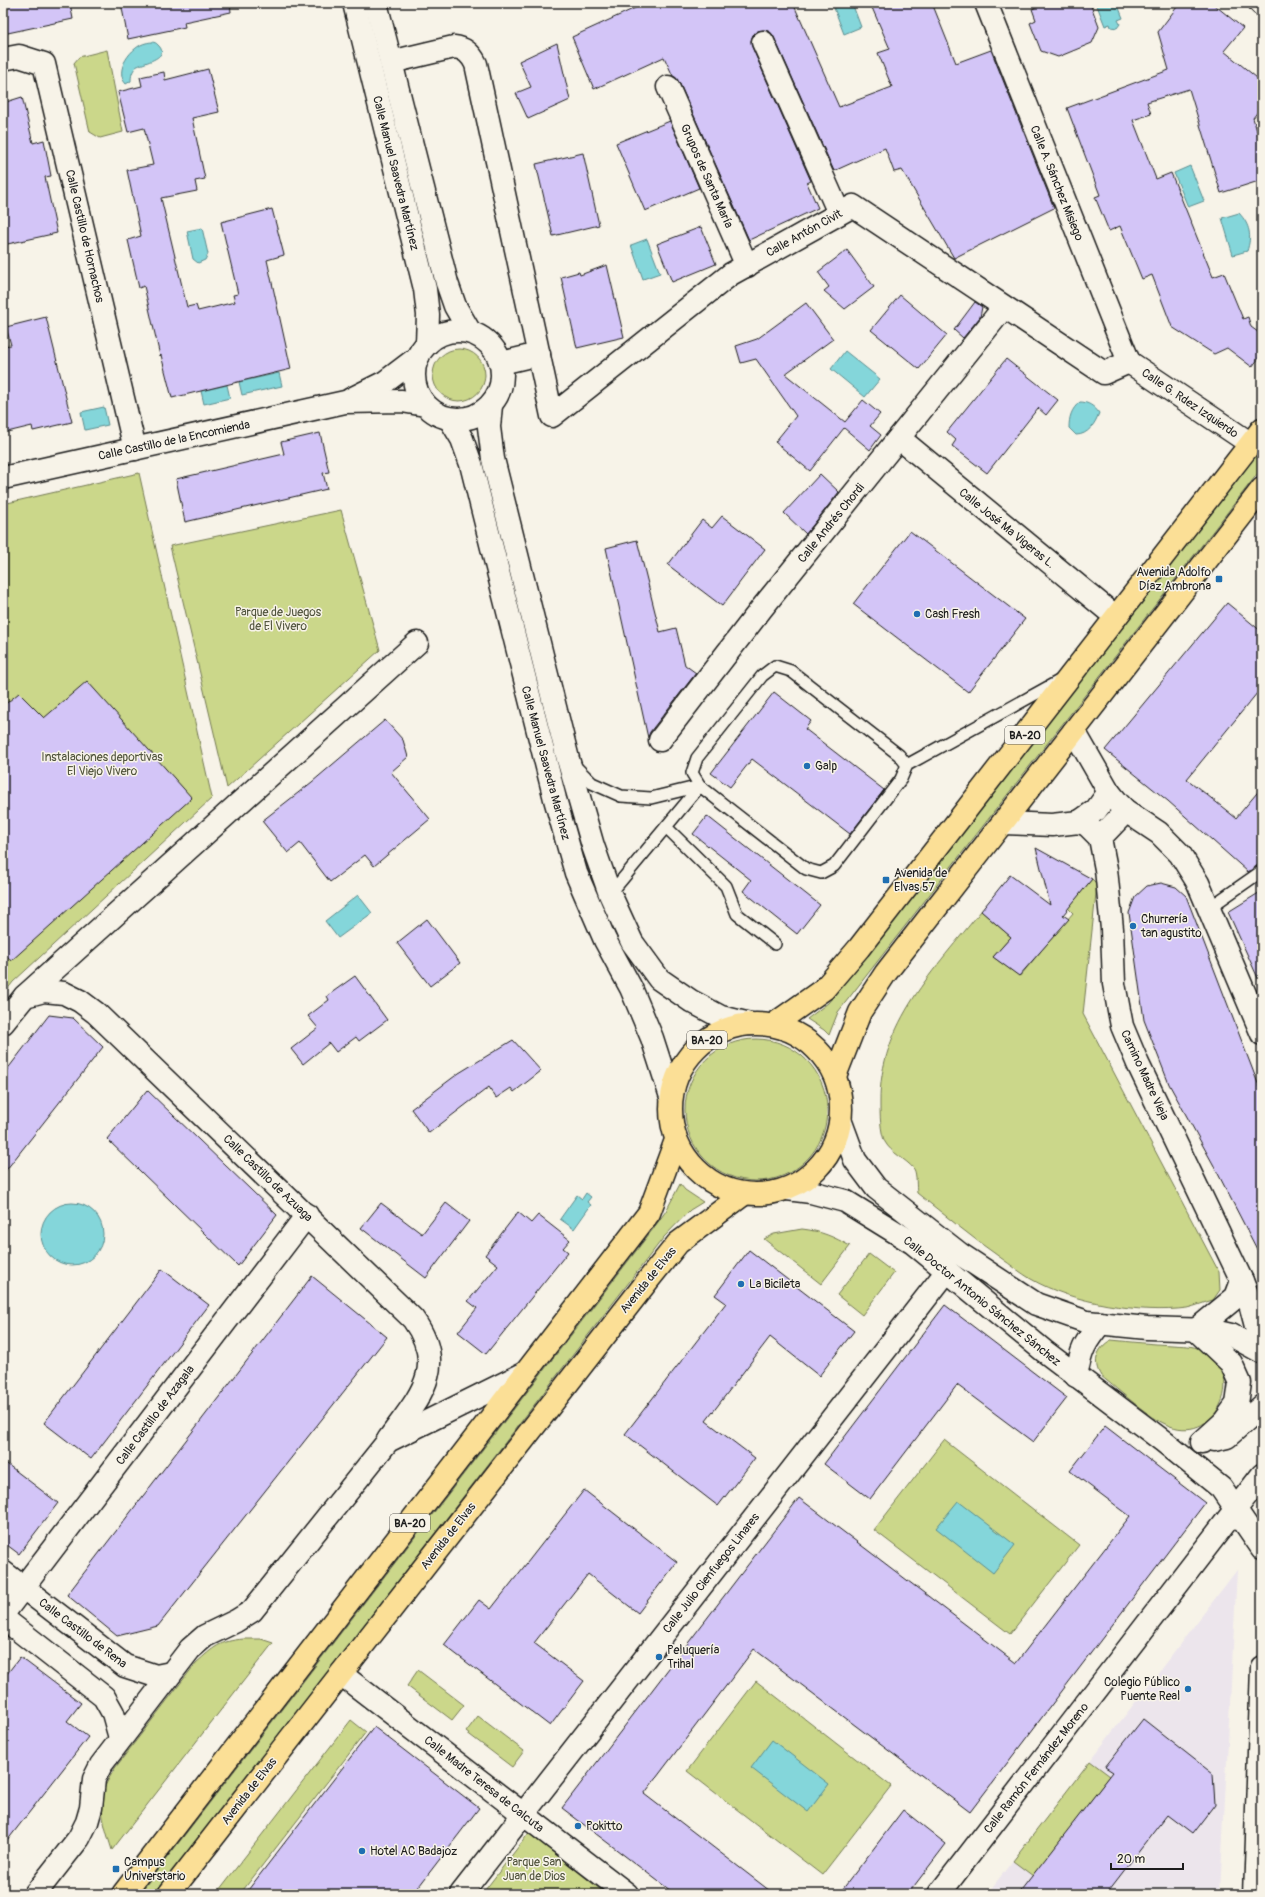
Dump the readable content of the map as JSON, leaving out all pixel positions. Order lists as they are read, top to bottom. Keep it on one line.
{"streets":{"highway":["BA-20","Avenida de Elvas"],"street":["Calle Manuel Saavedra Martínez","Grupos de Santa María","Calle A. Sánchez Misiego","Calle Antón Civit","Calle Castillo de Hornachos","Calle G. Rdez Izquierdo","Calle Castillo de la Encomienda","Calle Andrés Chordi","Calle José Mª Vigeras L.","Camino Madre Vieja","Calle Castillo de Azuaga","Calle Doctor Antonio Sánchez Sánchez","Calle Castillo de Azagala","Calle Julio Cienfuegos Linares","Calle Castillo de Rena","Calle Ramón Fernández Moreno","Calle Madre Teresa de Calcuta"]},"crossings":[["Calle Manuel Saavedra Martínez","Calle Castillo de la Encomienda"],["Calle Manuel Saavedra Martínez","BA-20"],["Grupos de Santa María","Calle Antón Civit"],["Calle A. Sánchez Misiego","Calle Antón Civit"],["Calle A. Sánchez Misiego","Calle G. Rdez Izquierdo"],["Calle Antón Civit","Calle G. Rdez Izquierdo"],["Calle Antón Civit","Calle Andrés Chordi"],["Calle Castillo de Hornachos","Calle Castillo de la Encomienda"],["Calle G. Rdez Izquierdo","BA-20"],["Calle Andrés Chordi","Calle José Mª Vigeras L."],["Calle José Mª Vigeras L.","BA-20"],["BA-20","Avenida de Elvas"],["BA-20","Calle Doctor Antonio Sánchez Sánchez"],["Camino Madre Vieja","Calle Doctor Antonio Sánchez Sánchez"],["Calle Castillo de Azuaga","Calle Castillo de Azagala"],["Avenida de Elvas","Calle Madre Teresa de Calcuta"],["Calle Doctor Antonio Sánchez Sánchez","Calle Julio Cienfuegos Linares"],["Calle Doctor Antonio Sánchez Sánchez","Calle Ramón Fernández Moreno"],["Calle Castillo de Azagala","Calle Castillo de Rena"],["Calle Julio Cienfuegos Linares","Calle Madre Teresa de Calcuta"]],"parks":["Parque de Juegos de El Vivero","Instalaciones deportivas El Viejo Vivero","Parque San Juan de Dios"],"places":{"transit":["Avenida Adolfo Díaz Ambrona","Avenida de Elvas 57","Campus Universtario"],"other":["Cash Fresh","Galp","Churrería tan agustito","La Bicileta","Peluquería Trihal","Colegio Público Puente Real","Pokitto","Hotel AC Badajoz"]},"scale_bar":"20 m"}
